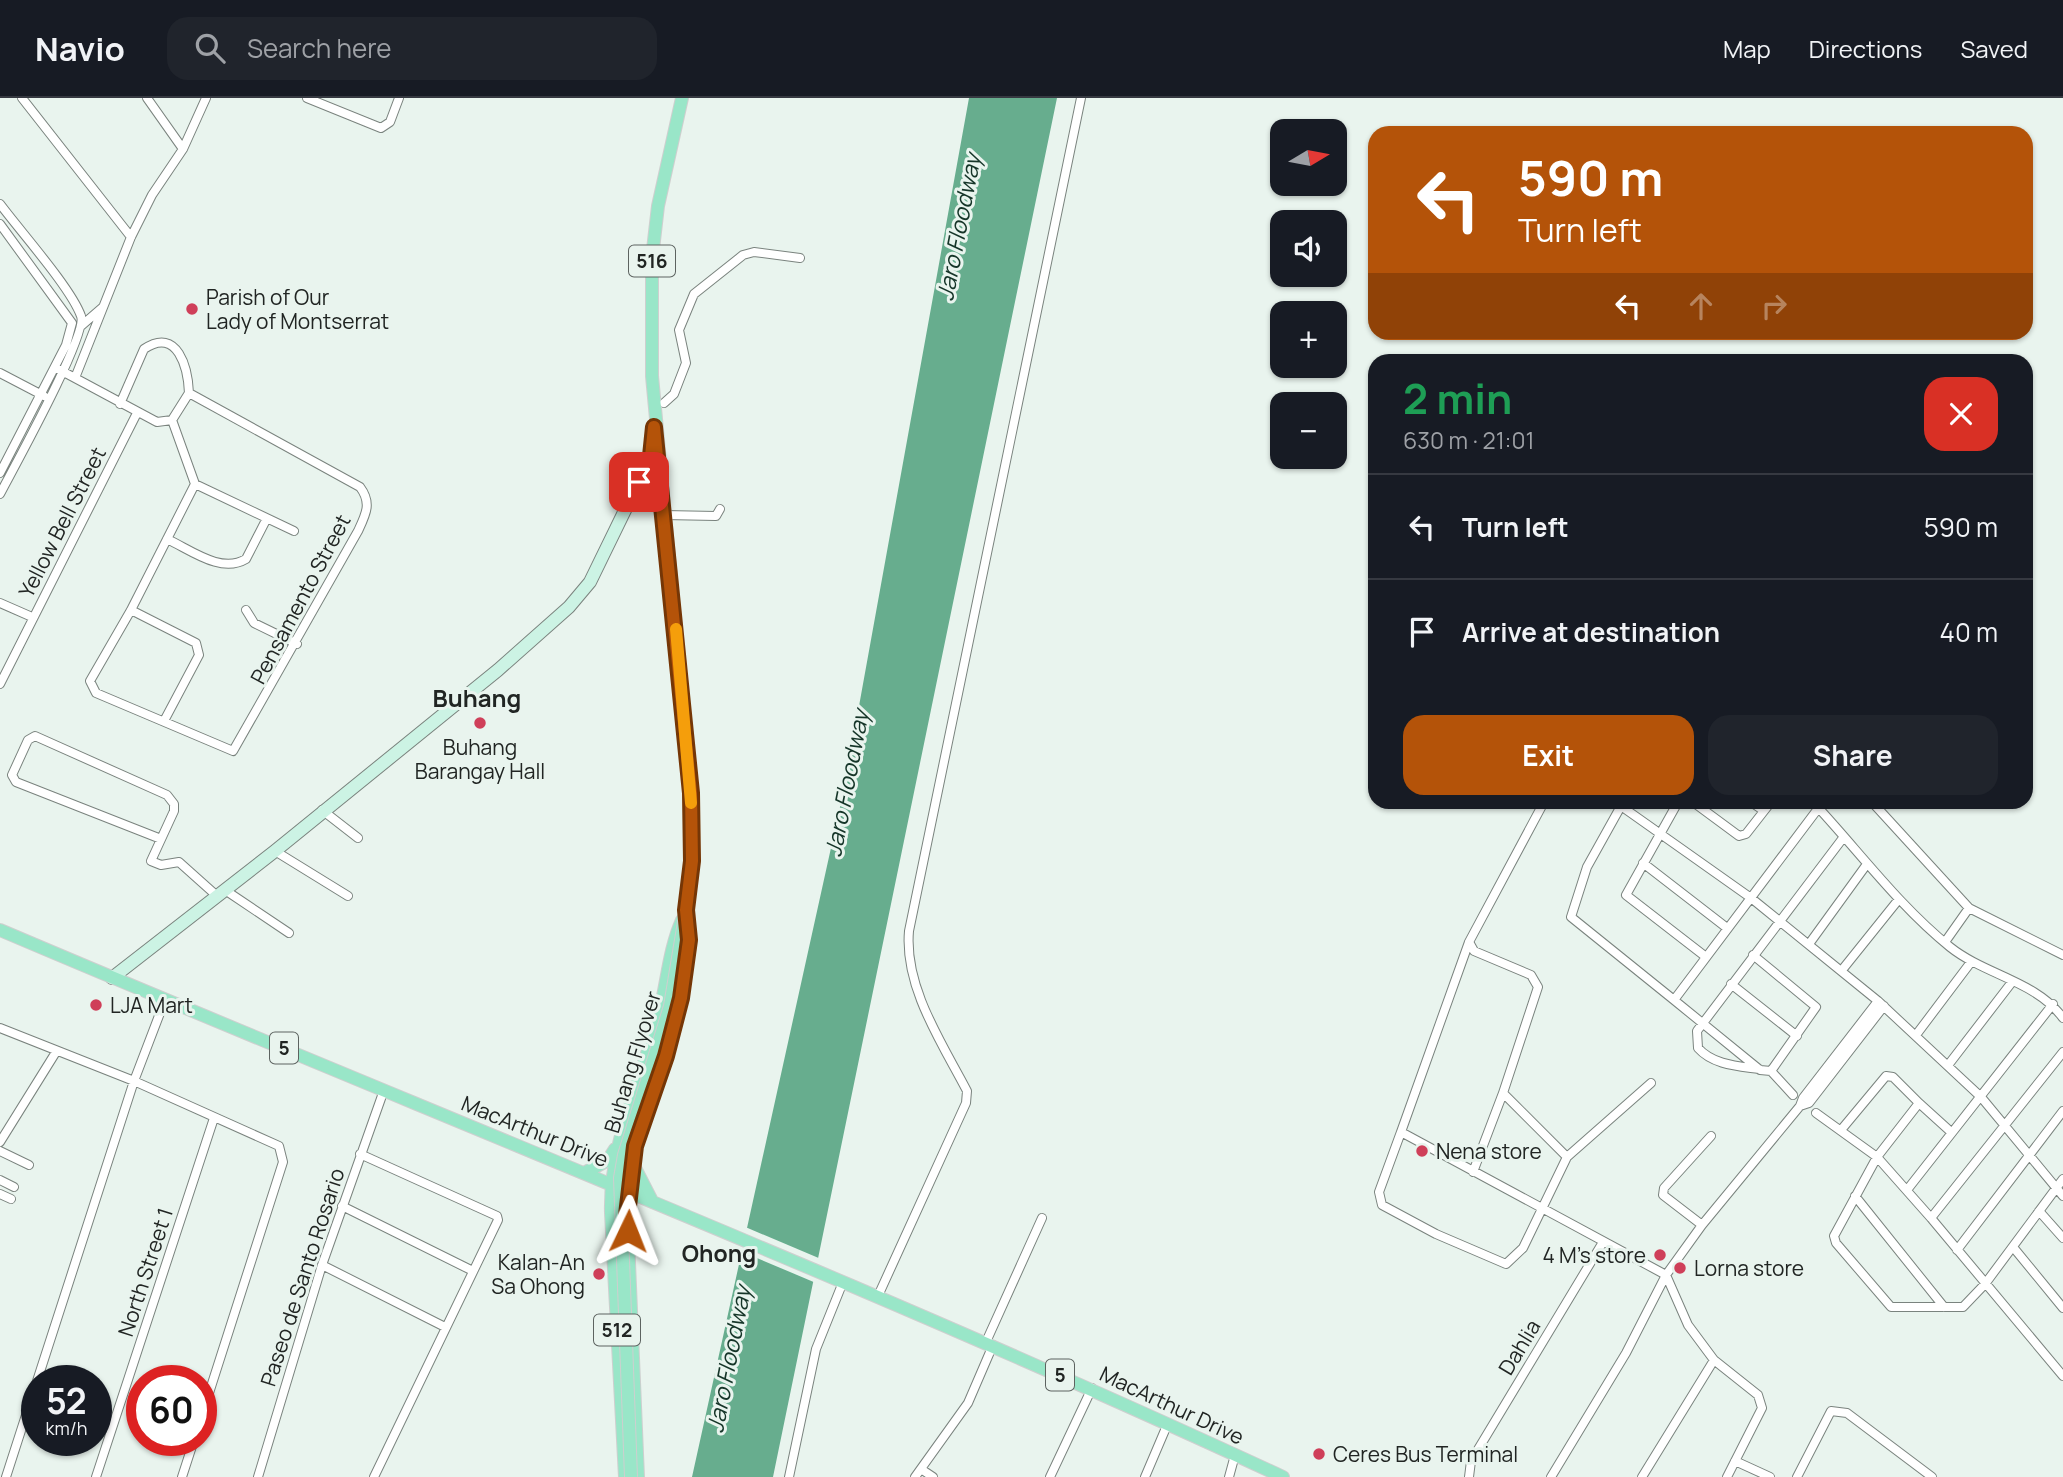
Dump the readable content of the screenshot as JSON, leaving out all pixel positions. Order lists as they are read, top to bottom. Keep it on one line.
{"streets":{"main road":["516","5","Buhang Flyover","MacArthur Drive","512"],"street":["Yellow Bell Street","Pensamento Street","North Street 1","Paseo de Santo Rosario","Dahlia"]},"crossings":[["516","Buhang Flyover"],["516","MacArthur Drive"],["516","512"],["Yellow Bell Street","Pensamento Street"],["MacArthur Drive","Paseo de Santo Rosario"],["MacArthur Drive","512"]],"districts":["Buhang","Ohong"],"water":["Jaro Floodway"],"places":["Parish of Our Lady of Montserrat","Buhang Barangay Hall","LJA Mart","Nena store","4 M's store","Lorna store","Kalan-An Sa Ohong","Ceres Bus Terminal"],"north":"right","page":{"header":"Navio","search":"Search here","nav":["Map","Directions","Saved"],"map_buttons":["+","−"],"turn":["590 m","Turn left"],"heading":["2 min","630 m · 21:01"],"list":[{"name":"Turn left","value":"590 m"},{"name":"Arrive at destination","value":"40 m"}],"buttons":["Exit","Share"],"speed":"52 km/h","limit":"60"}}
